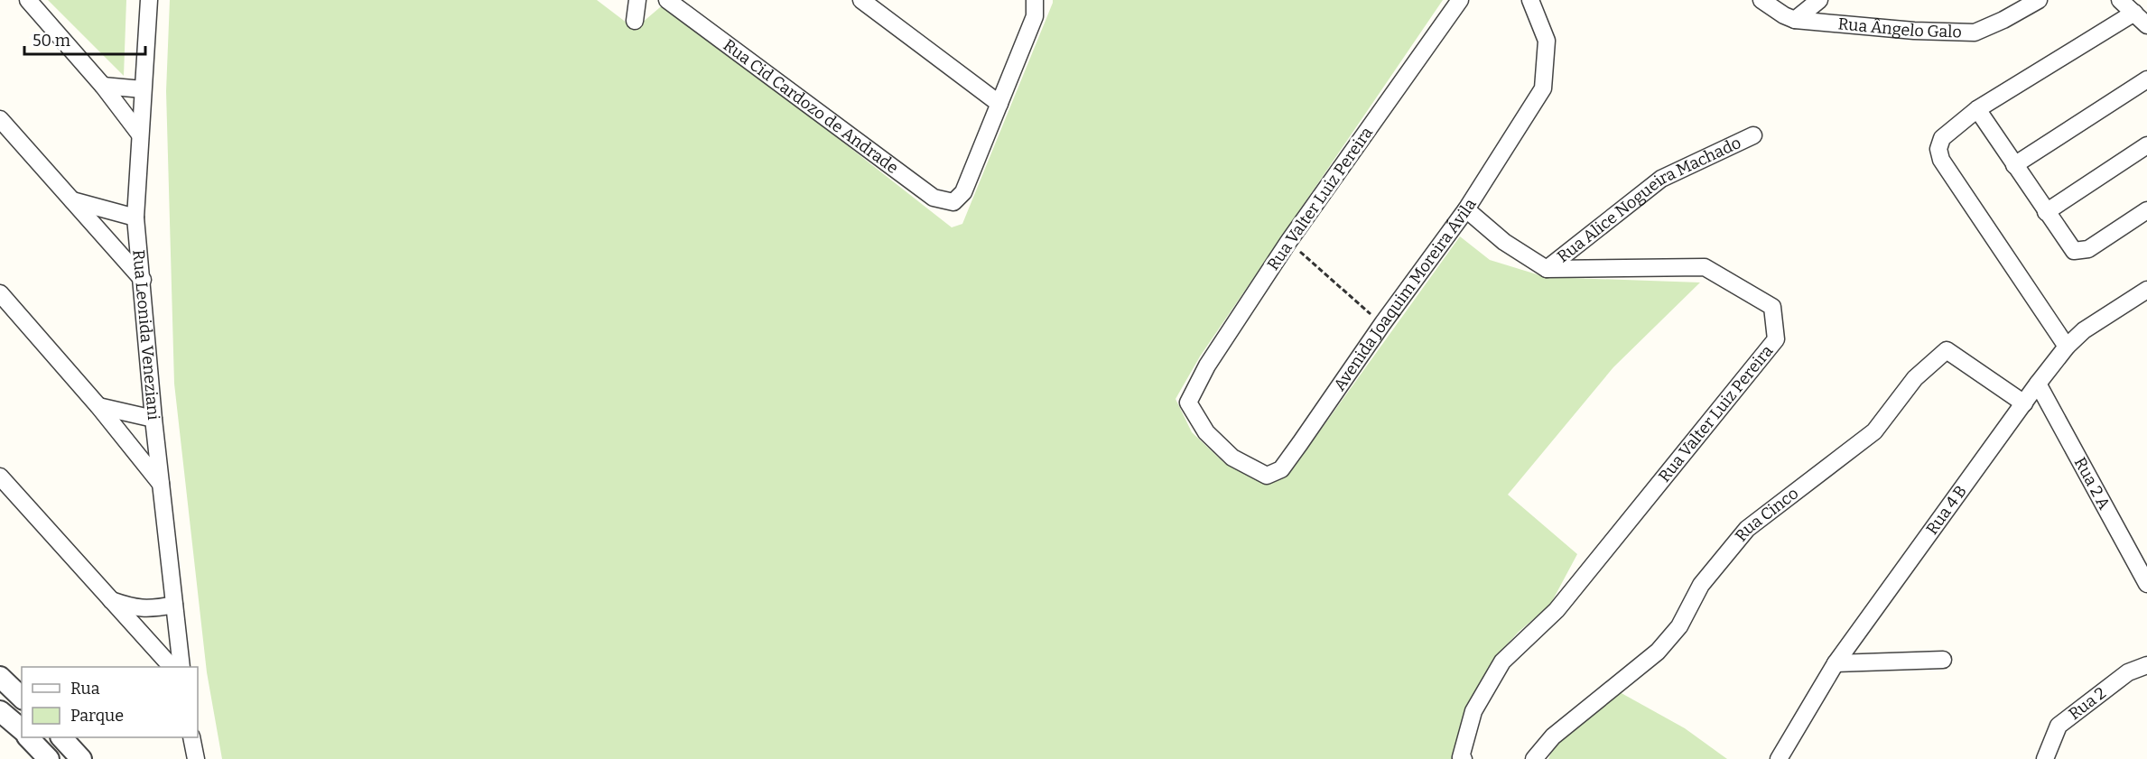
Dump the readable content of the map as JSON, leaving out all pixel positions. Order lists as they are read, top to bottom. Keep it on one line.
{"streets":{"street":["Rua Ângelo Galo","Rua Cid Cardozo de Andrade","Rua Valter Luiz Pereira","Rua Alice Nogueira Machado","Avenida Joaquim Moreira Ávila","Rua Leonida Veneziani","Rua 2 A","Rua 4 B","Rua Cinco","Rua 2"]},"crossings":[["Rua Valter Luiz Pereira","Rua Alice Nogueira Machado"],["Rua Valter Luiz Pereira","Avenida Joaquim Moreira Ávila"],["Rua 2 A","Rua 4 B"],["Rua 4 B","Rua Cinco"]],"legend":["Rua","Parque"],"scale_bar":"50 m"}
